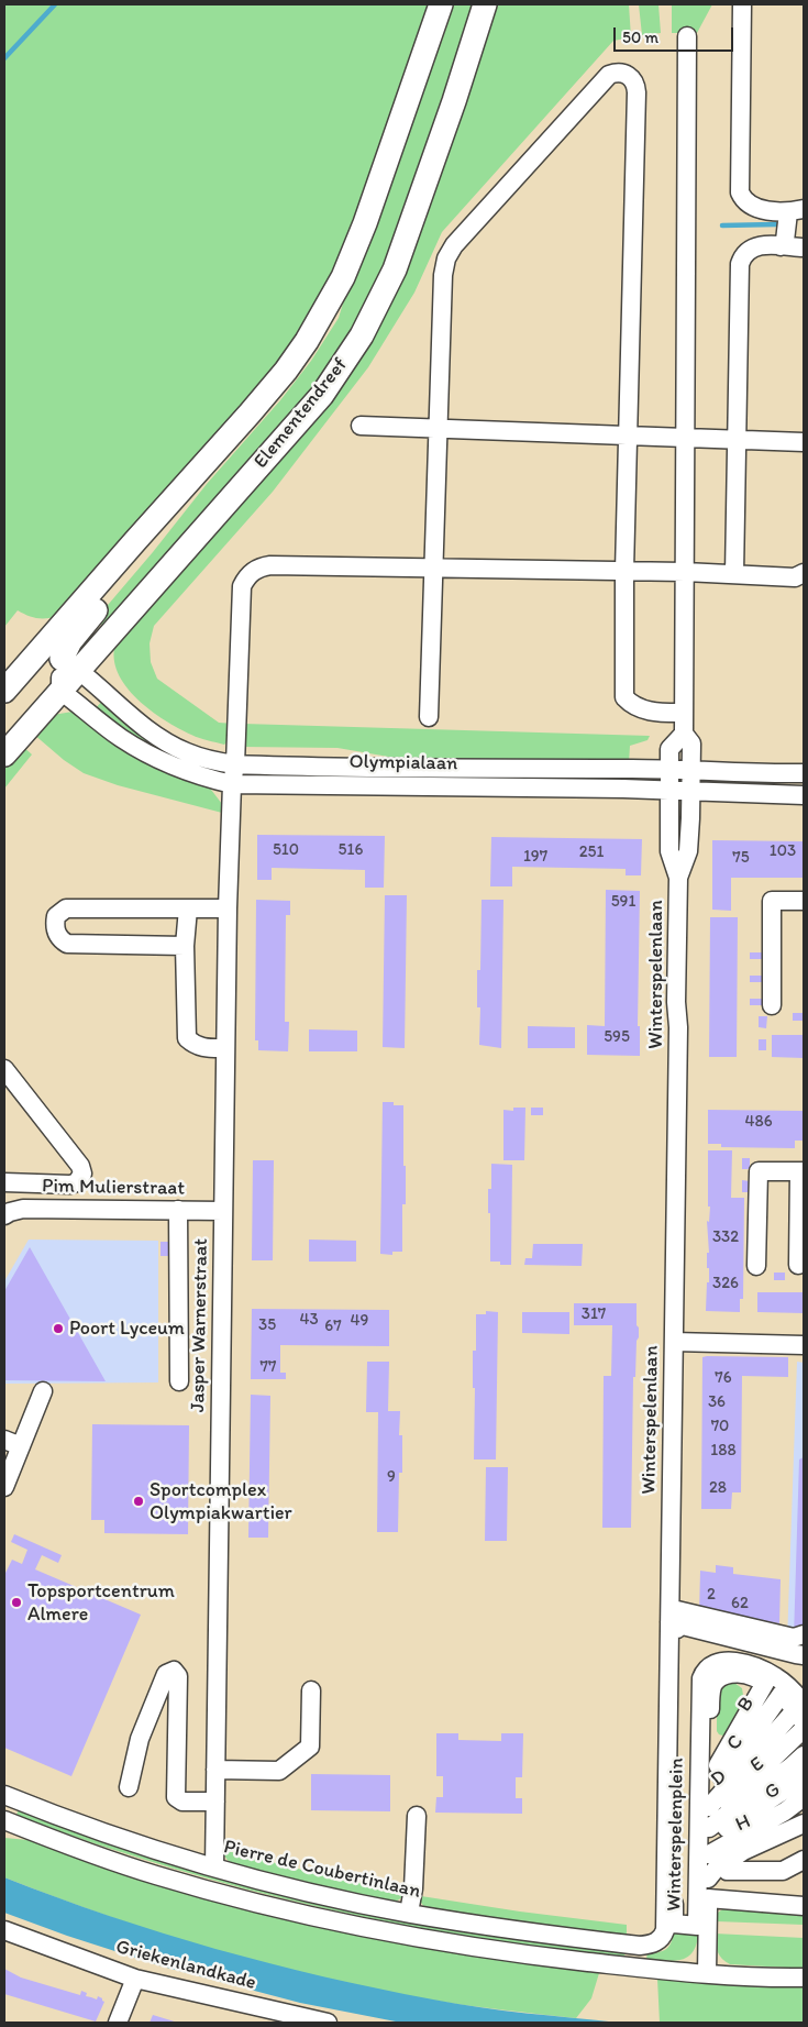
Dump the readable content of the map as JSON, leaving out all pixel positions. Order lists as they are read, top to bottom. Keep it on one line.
{"streets":{"main road":["Elementendreef"],"street":["Olympialaan","Winterspelenlaan","Pim Mulierstraat","Jasper Warnerstraat","B","C","E","D","G","H","Winterspelenplein","Pierre de Coubertinlaan","Griekenlandkade"]},"crossings":[["Elementendreef","Olympialaan"],["Olympialaan","Winterspelenlaan"],["Olympialaan","Jasper Warnerstraat"],["Winterspelenlaan","Jasper Warnerstraat"],["Winterspelenlaan","Winterspelenplein"],["Winterspelenlaan","Pierre de Coubertinlaan"],["Pim Mulierstraat","Jasper Warnerstraat"],["Jasper Warnerstraat","Pierre de Coubertinlaan"],["B","C"],["B","E"],["B","D"],["B","G"],["B","Winterspelenplein"],["C","E"],["C","D"],["C","G"],["C","Winterspelenplein"],["E","D"],["E","G"],["E","Winterspelenplein"],["D","G"],["D","Winterspelenplein"],["G","Winterspelenplein"],["H","Winterspelenplein"]],"places":["Poort Lyceum","Sportcomplex Olympiakwartier","Topsportcentrum Almere"],"house_numbers":["510","516","103","251","197","75","591","595","486","332","326","317","43","49","35","67","77","76","36","70","188","9","28","2","62"],"scale_bar":"50 m"}
